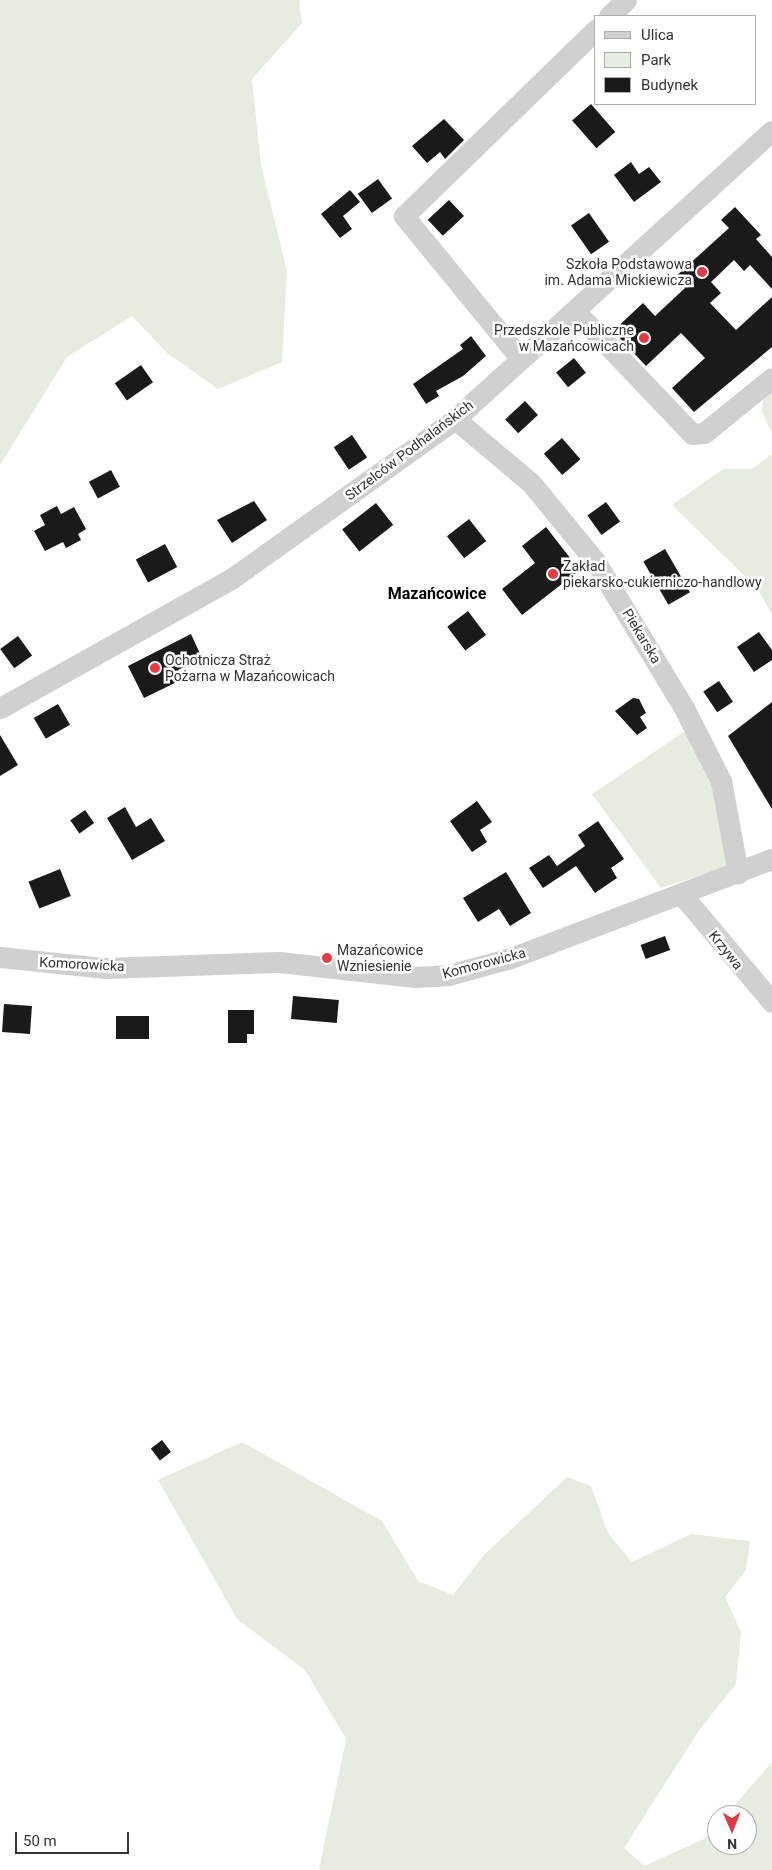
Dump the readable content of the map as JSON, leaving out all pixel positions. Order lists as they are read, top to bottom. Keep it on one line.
{"streets":{"street":["Strzelców Podhalańskich","Piekarska","Krzywa","Komorowicka"]},"crossings":[["Strzelców Podhalańskich","Piekarska"],["Piekarska","Komorowicka"],["Krzywa","Komorowicka"]],"districts":["Mazańcowice"],"places":["Szkoła Podstawowa im. Adama Mickiewicza","Przedszkole Publiczne w Mazańcowicach","Zakład piekarsko-cukierniczo-handlowy","Ochotnicza Straż Pożarna w Mazańcowicach","Mazańcowice Wzniesienie"],"legend":["Ulica","Park","Budynek"],"scale_bar":"50 m","north":"bottom"}
